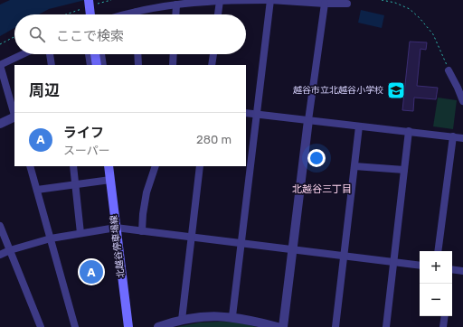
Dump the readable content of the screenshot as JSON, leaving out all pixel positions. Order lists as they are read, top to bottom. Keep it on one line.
{"streets":{"main road":["北越谷停車場線"]},"districts":["北越谷三丁目"],"places":{"school or university":["越谷市立北越谷小学校"]},"page":{"search":"ここで検索","heading":"周辺","list":[{"mark":"A","name":"ライフ","note":"スーパー","value":"280 m"}],"map_buttons":["+","−"],"pins":"A"}}
